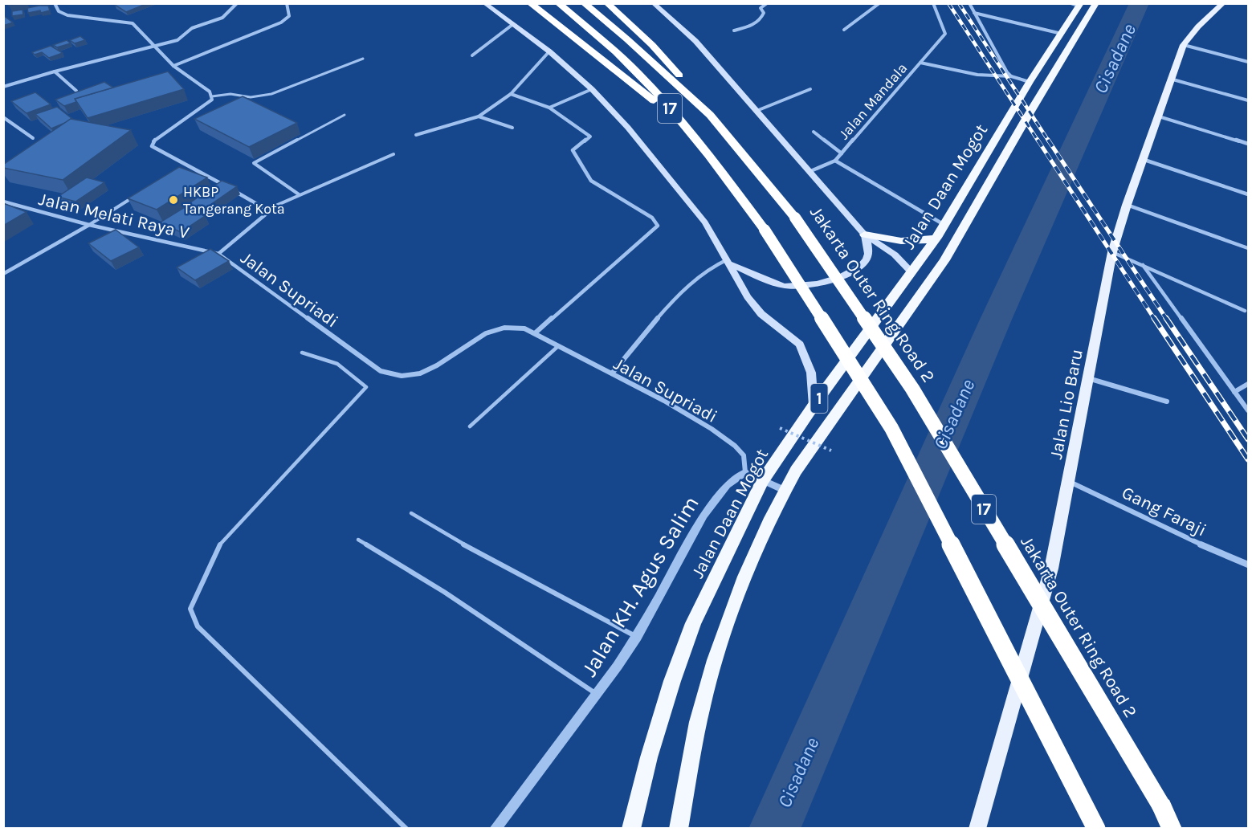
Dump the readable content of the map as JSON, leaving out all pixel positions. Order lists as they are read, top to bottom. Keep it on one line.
{"streets":{"highway":["17","Jalan Daan Mogot","Jakarta Outer Ring Road 2","1"],"main road":["Jalan Lio Baru"],"street":["Jalan Mandala","Jalan Melati Raya V","Jalan Supriadi","Gang Faraji","Jalan KH. Agus Salim"]},"crossings":[["Jalan Melati Raya V","Jalan Supriadi"],["Jalan Supriadi","Jalan KH. Agus Salim"],["Jalan Lio Baru","Gang Faraji"]],"water":["Cisadane"],"places":["HKBP Tangerang Kota"]}
